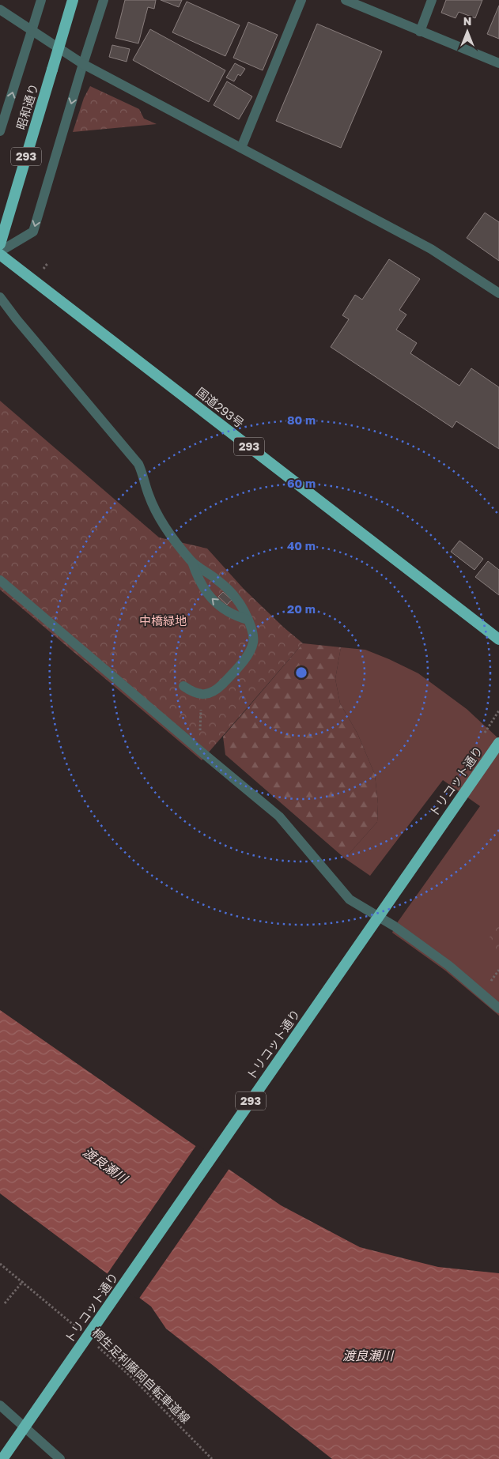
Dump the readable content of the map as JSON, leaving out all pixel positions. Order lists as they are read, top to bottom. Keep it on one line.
{"streets":{"highway":["昭和通り","293","国道293号","トリコット通り"],"path":["桐生足利藤岡自転車道線"]},"water":["渡良瀬川"],"parks":["中橋緑地"],"north":"top","rings":["80 m","60 m","40 m","20 m"]}
